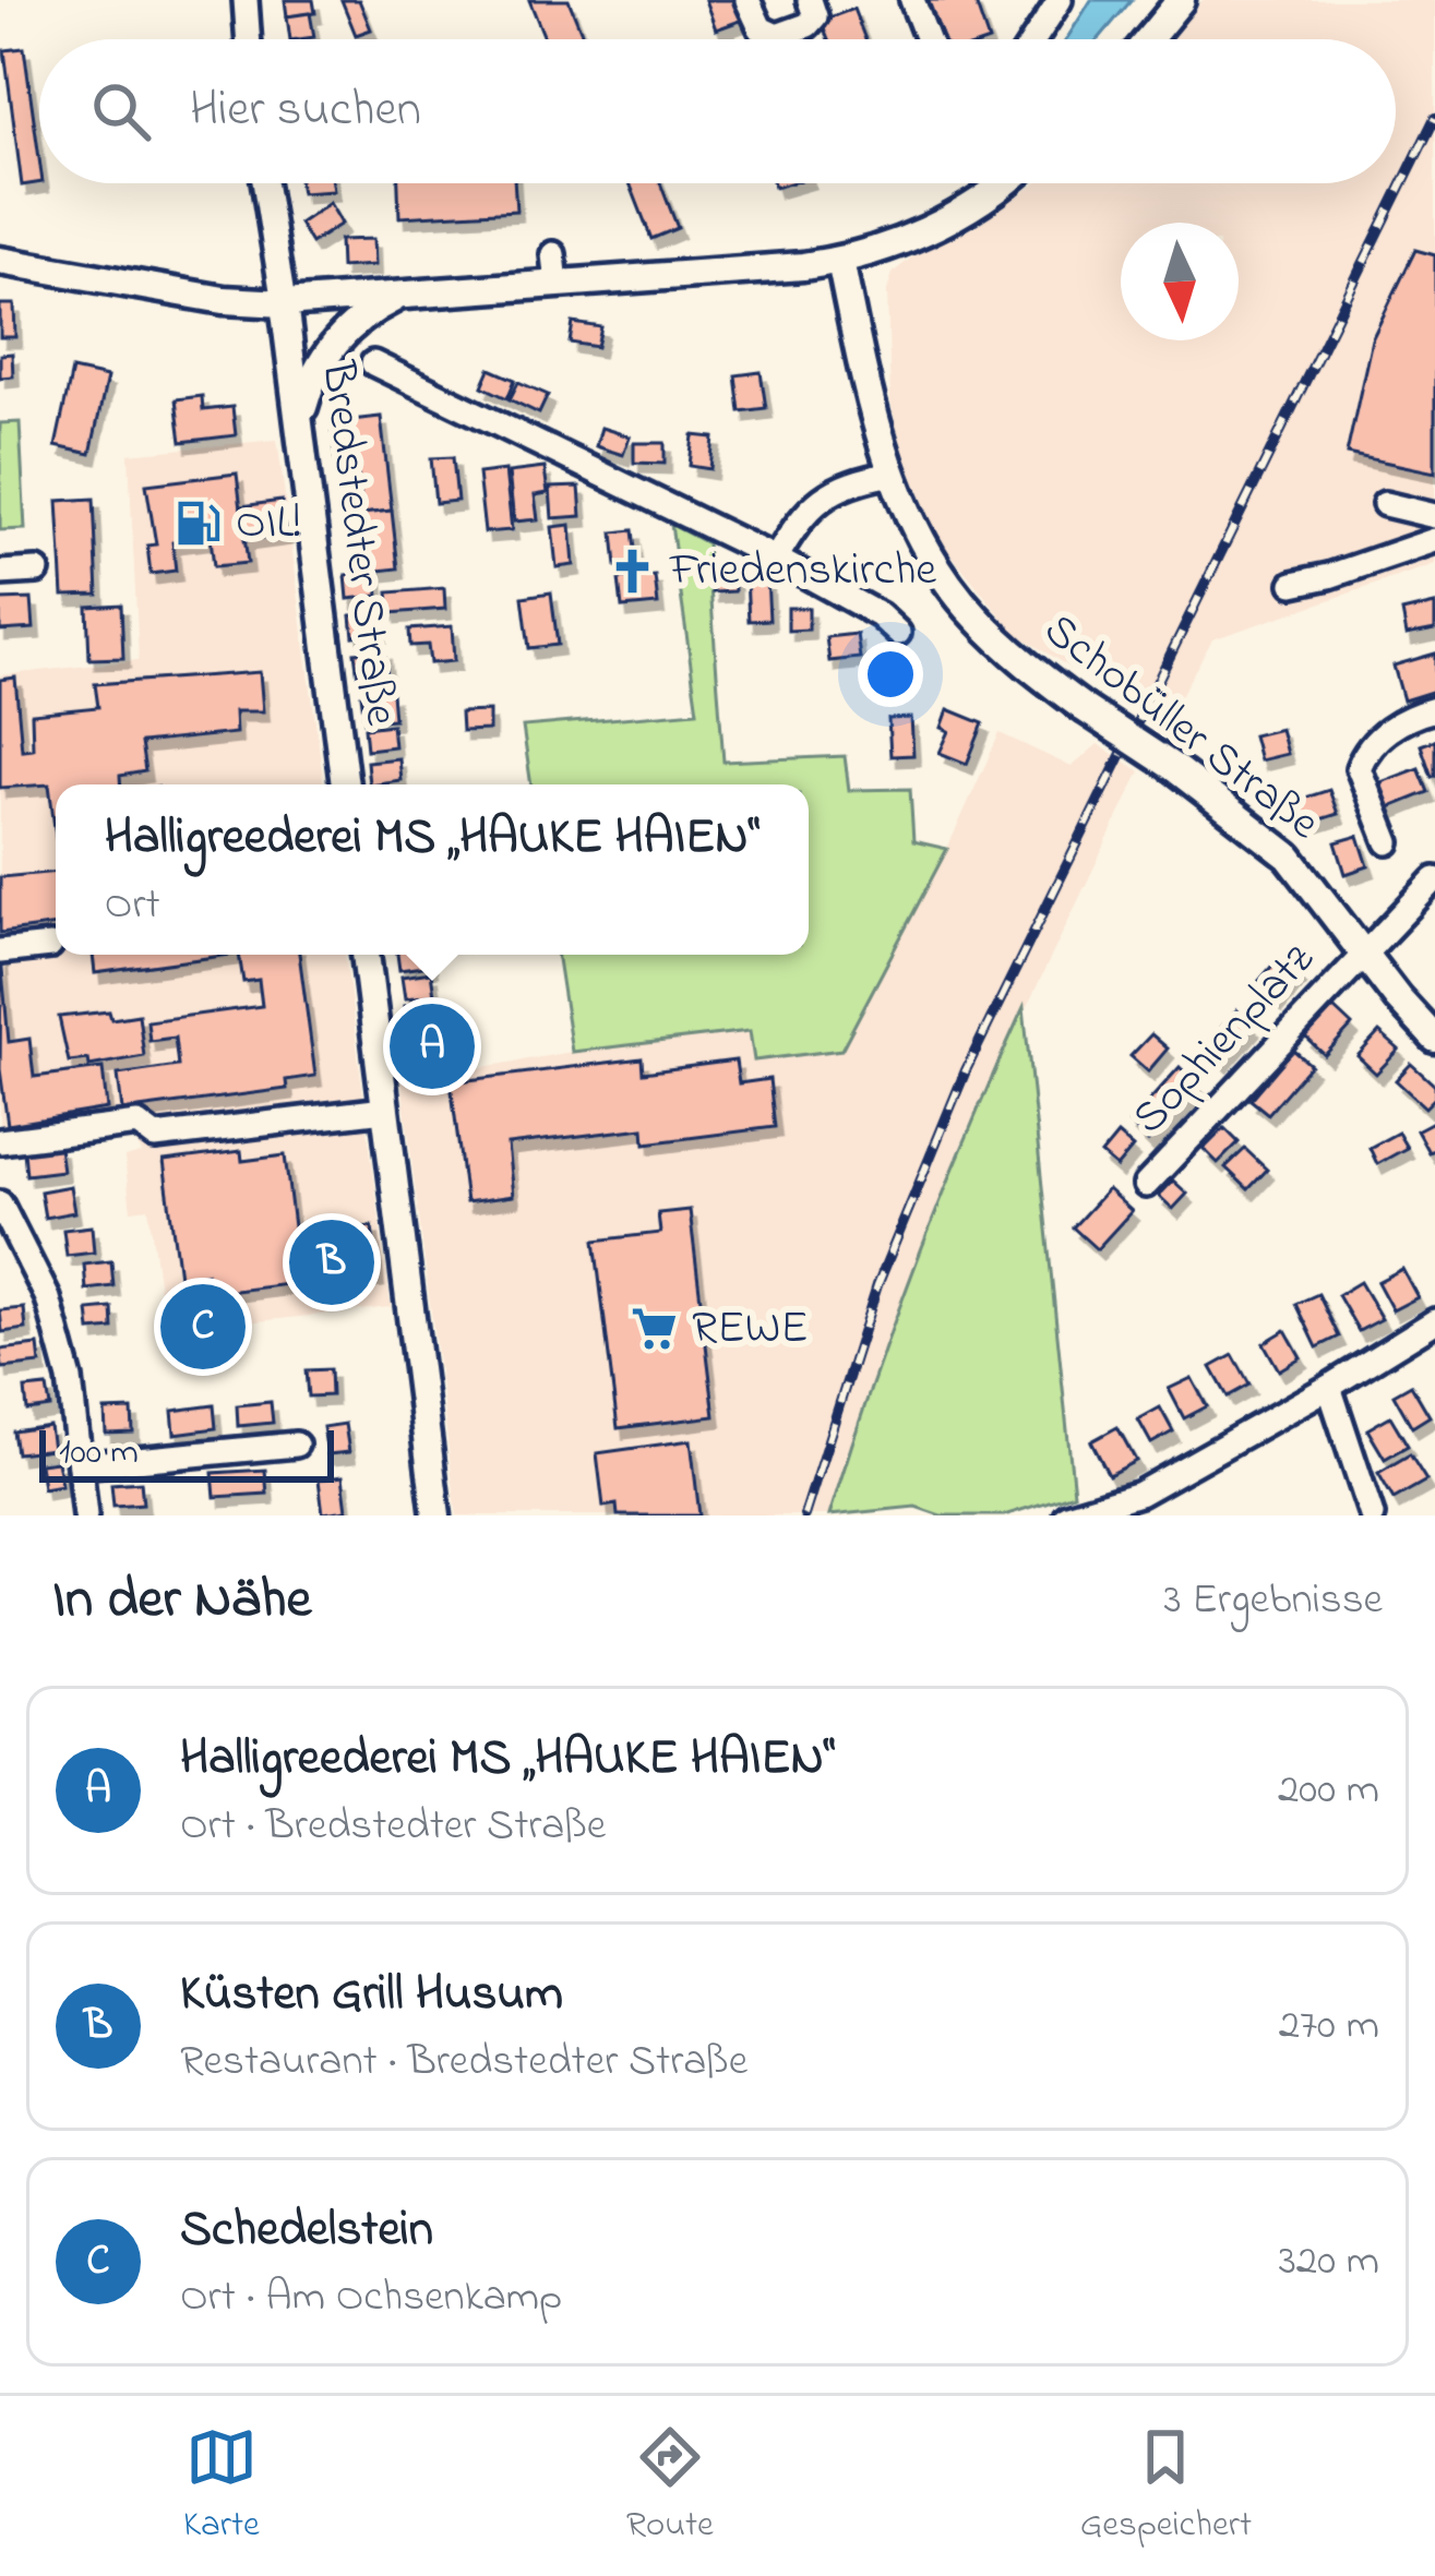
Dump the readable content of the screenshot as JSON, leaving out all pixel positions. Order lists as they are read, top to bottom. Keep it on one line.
{"streets":{"main road":["Bredstedter Straße","Schobüller Straße"],"street":["Sophienplatz"]},"crossings":[["Schobüller Straße","Sophienplatz"]],"places":{"fuel station":["OIL!"],"church":["Friedenskirche"],"supermarket":["REWE"]},"scale_bar":"100 m","north":"bottom","page":{"search":"Hier suchen","popup":["Halligreederei MS „HAUKE HAIEN“","Ort"],"pins":["A","B","C"],"scale":"100 m","heading":["In der Nähe","3 Ergebnisse"],"list":[{"mark":"A","name":"Halligreederei MS „HAUKE HAIEN“","note":"Ort · Bredstedter Straße","value":"200 m"},{"mark":"B","name":"Küsten Grill Husum","note":"Restaurant · Bredstedter Straße","value":"270 m"},{"mark":"C","name":"Schedelstein","note":"Ort · Am Ochsenkamp","value":"320 m"}],"nav":["Karte","Route","Gespeichert"]}}
